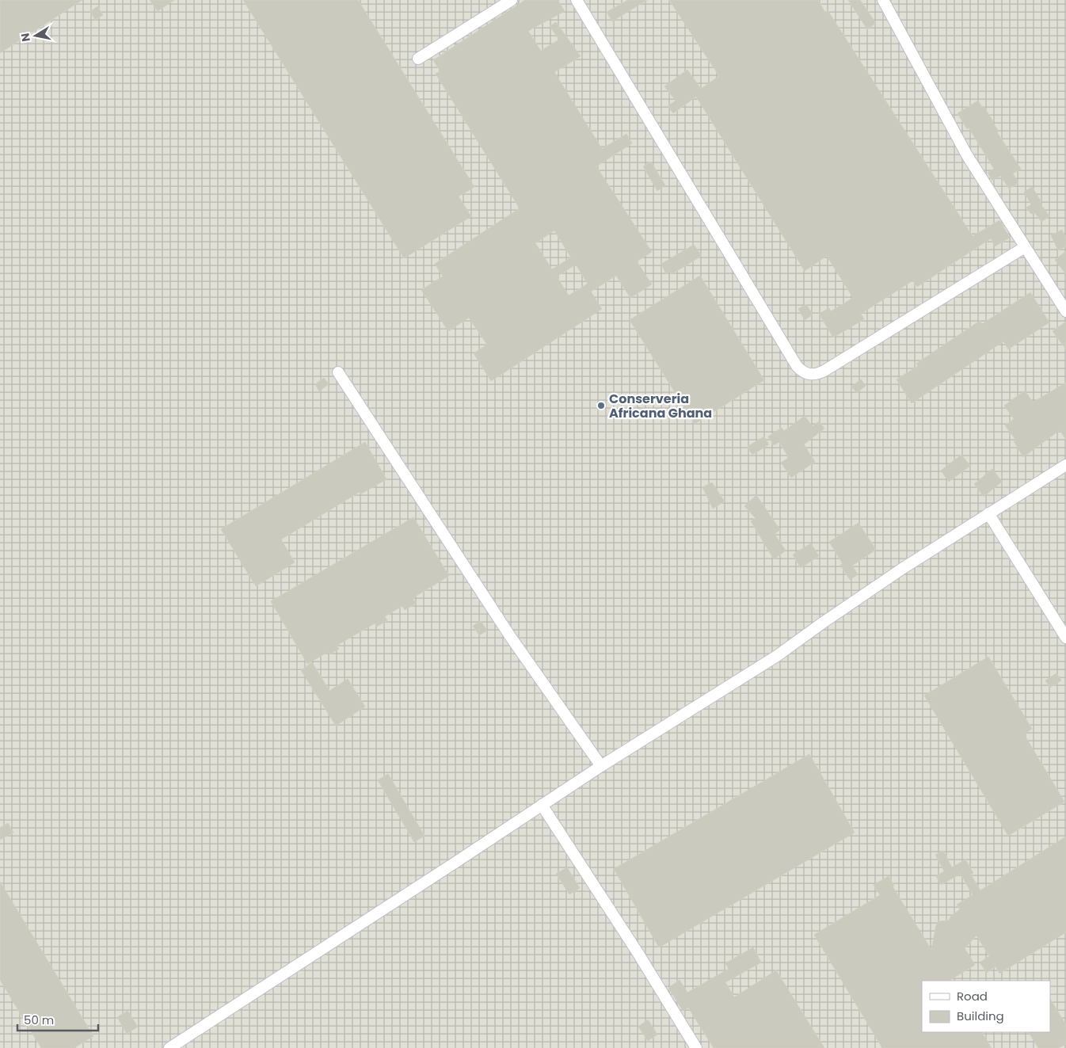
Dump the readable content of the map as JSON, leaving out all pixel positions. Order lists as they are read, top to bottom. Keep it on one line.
{"places":["Conserveria Africana Ghana"],"legend":["Road","Building"],"scale_bar":"50 m","north":"left"}
